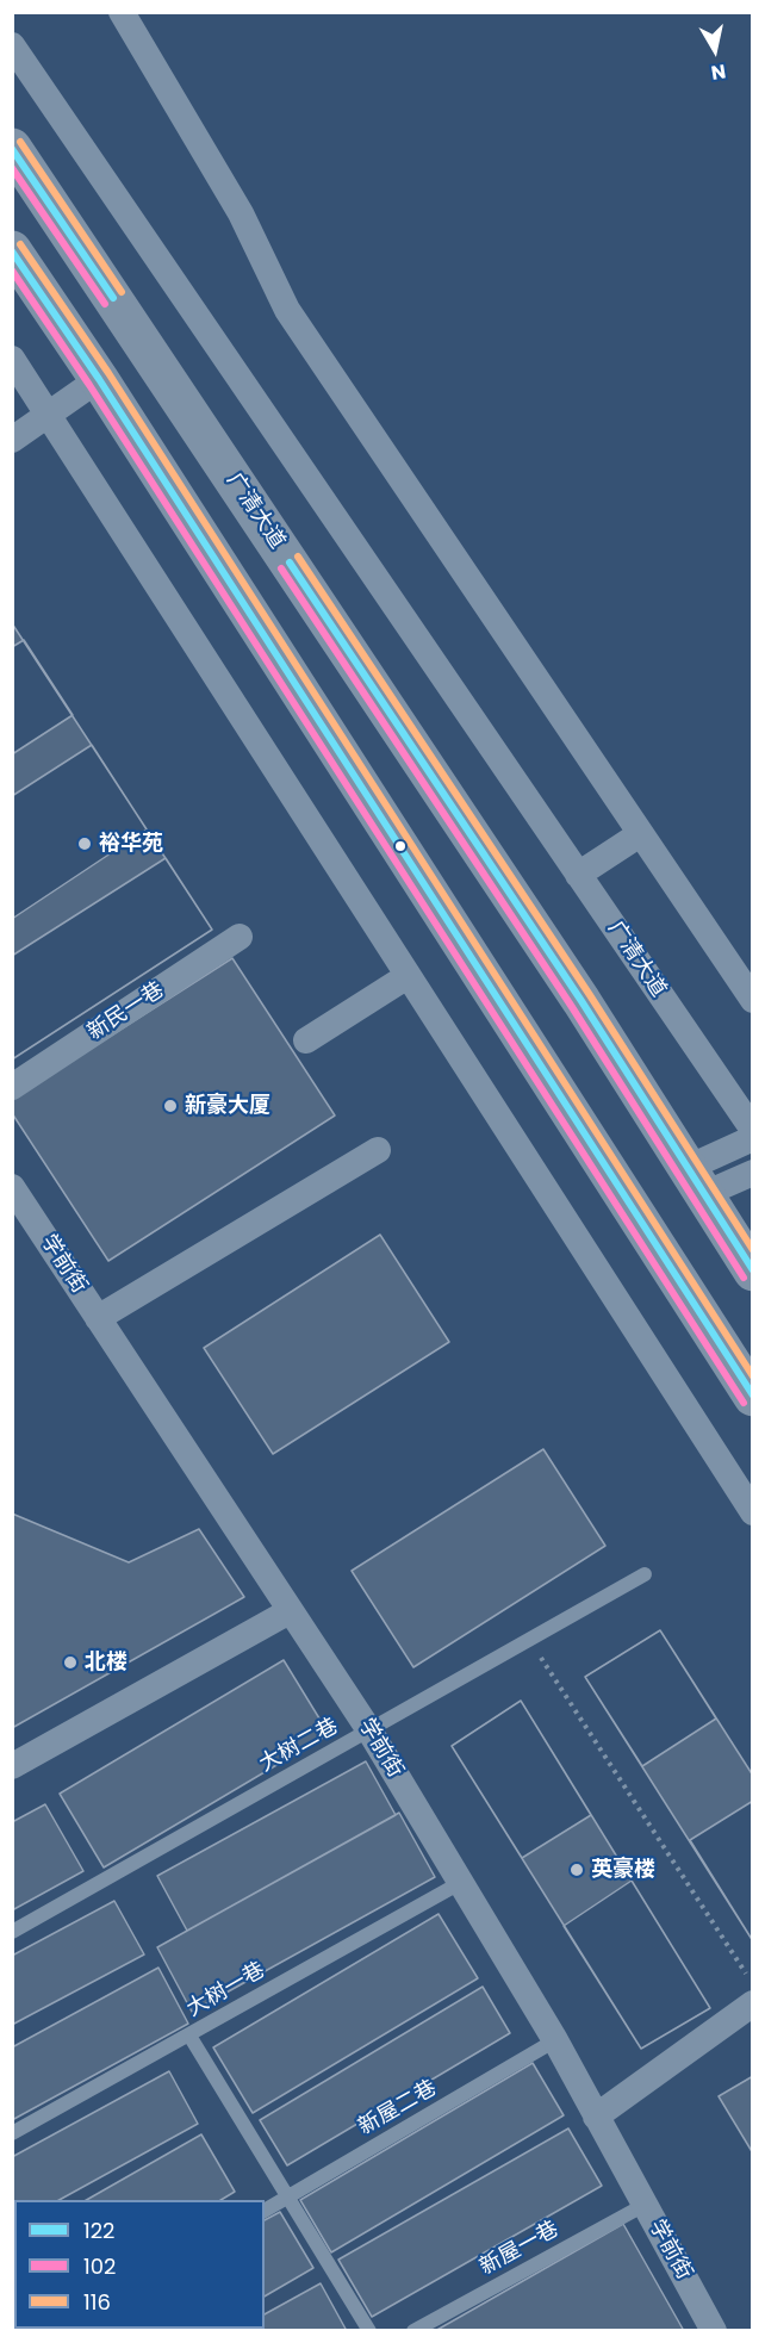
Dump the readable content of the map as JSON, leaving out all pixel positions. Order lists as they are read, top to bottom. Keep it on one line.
{"streets":{"highway":["广清大道"],"street":["新民一巷","学前街"],"lane":["大树二巷","大树一巷","新屋二巷","新屋一巷"]},"crossings":[["学前街","大树二巷"],["学前街","大树一巷"],["学前街","新屋二巷"],["学前街","新屋一巷"]],"places":["裕华苑","新豪大厦","北楼","英豪楼"],"lines":["transit line 116","transit line 122","transit line 102"],"legend":["122","102","116"],"north":"bottom"}
